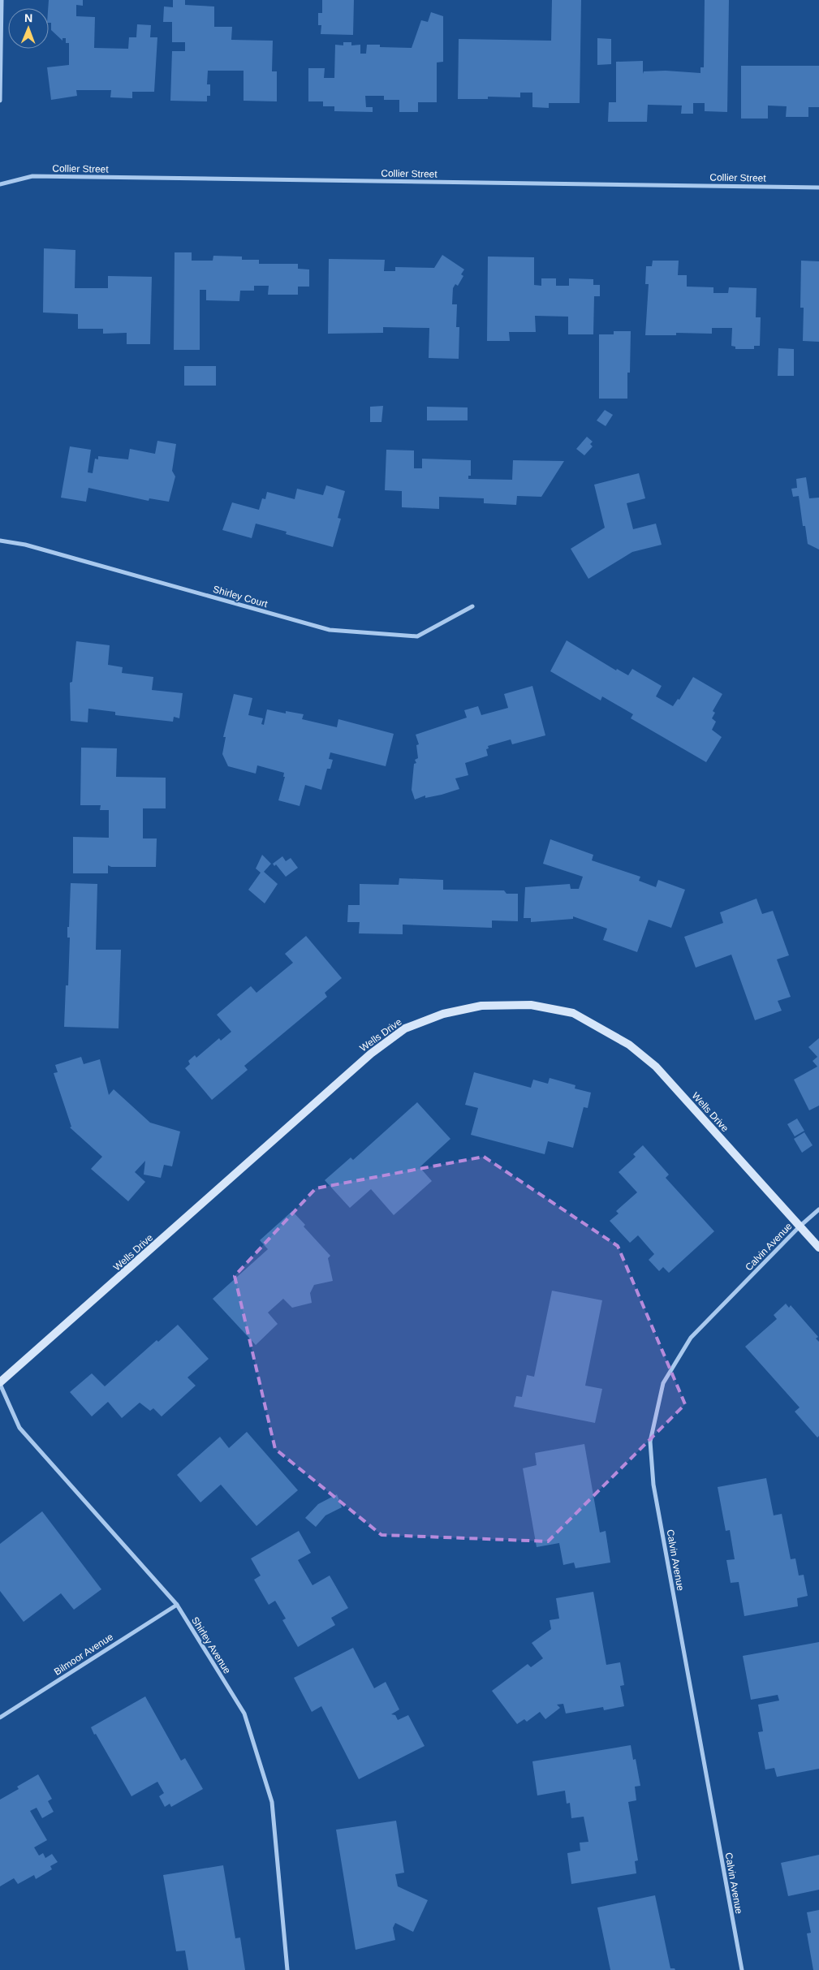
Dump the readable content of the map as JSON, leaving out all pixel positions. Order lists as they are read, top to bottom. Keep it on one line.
{"streets":{"main road":["Wells Drive"],"street":["Collier Street","Shirley Court","Calvin Avenue","Shirley Avenue","Bilmoor Avenue"]},"crossings":[["Wells Drive","Calvin Avenue"],["Wells Drive","Shirley Avenue"],["Shirley Avenue","Bilmoor Avenue"]],"north":"top"}
